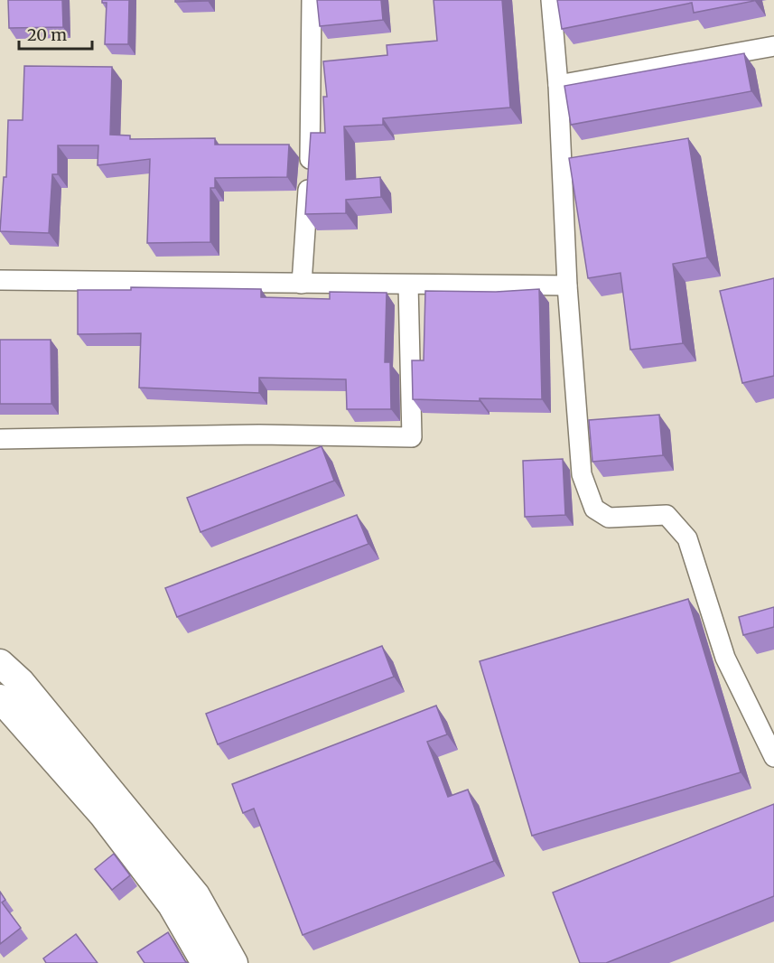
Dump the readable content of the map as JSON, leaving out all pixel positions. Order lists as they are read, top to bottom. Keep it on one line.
{"scale_bar":"20 m"}
